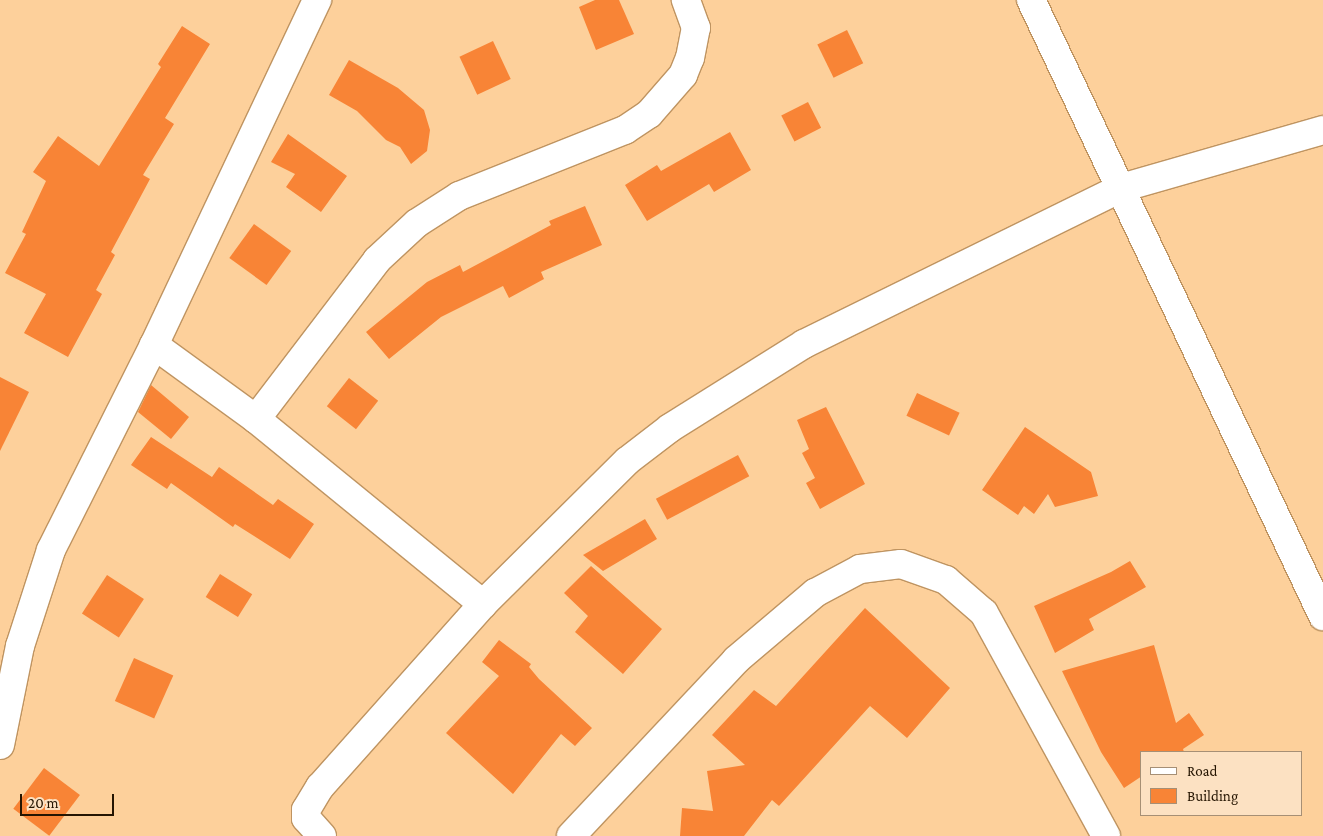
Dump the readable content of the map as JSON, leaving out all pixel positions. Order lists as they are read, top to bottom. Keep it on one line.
{"legend":["Road","Building"],"scale_bar":"20 m"}
